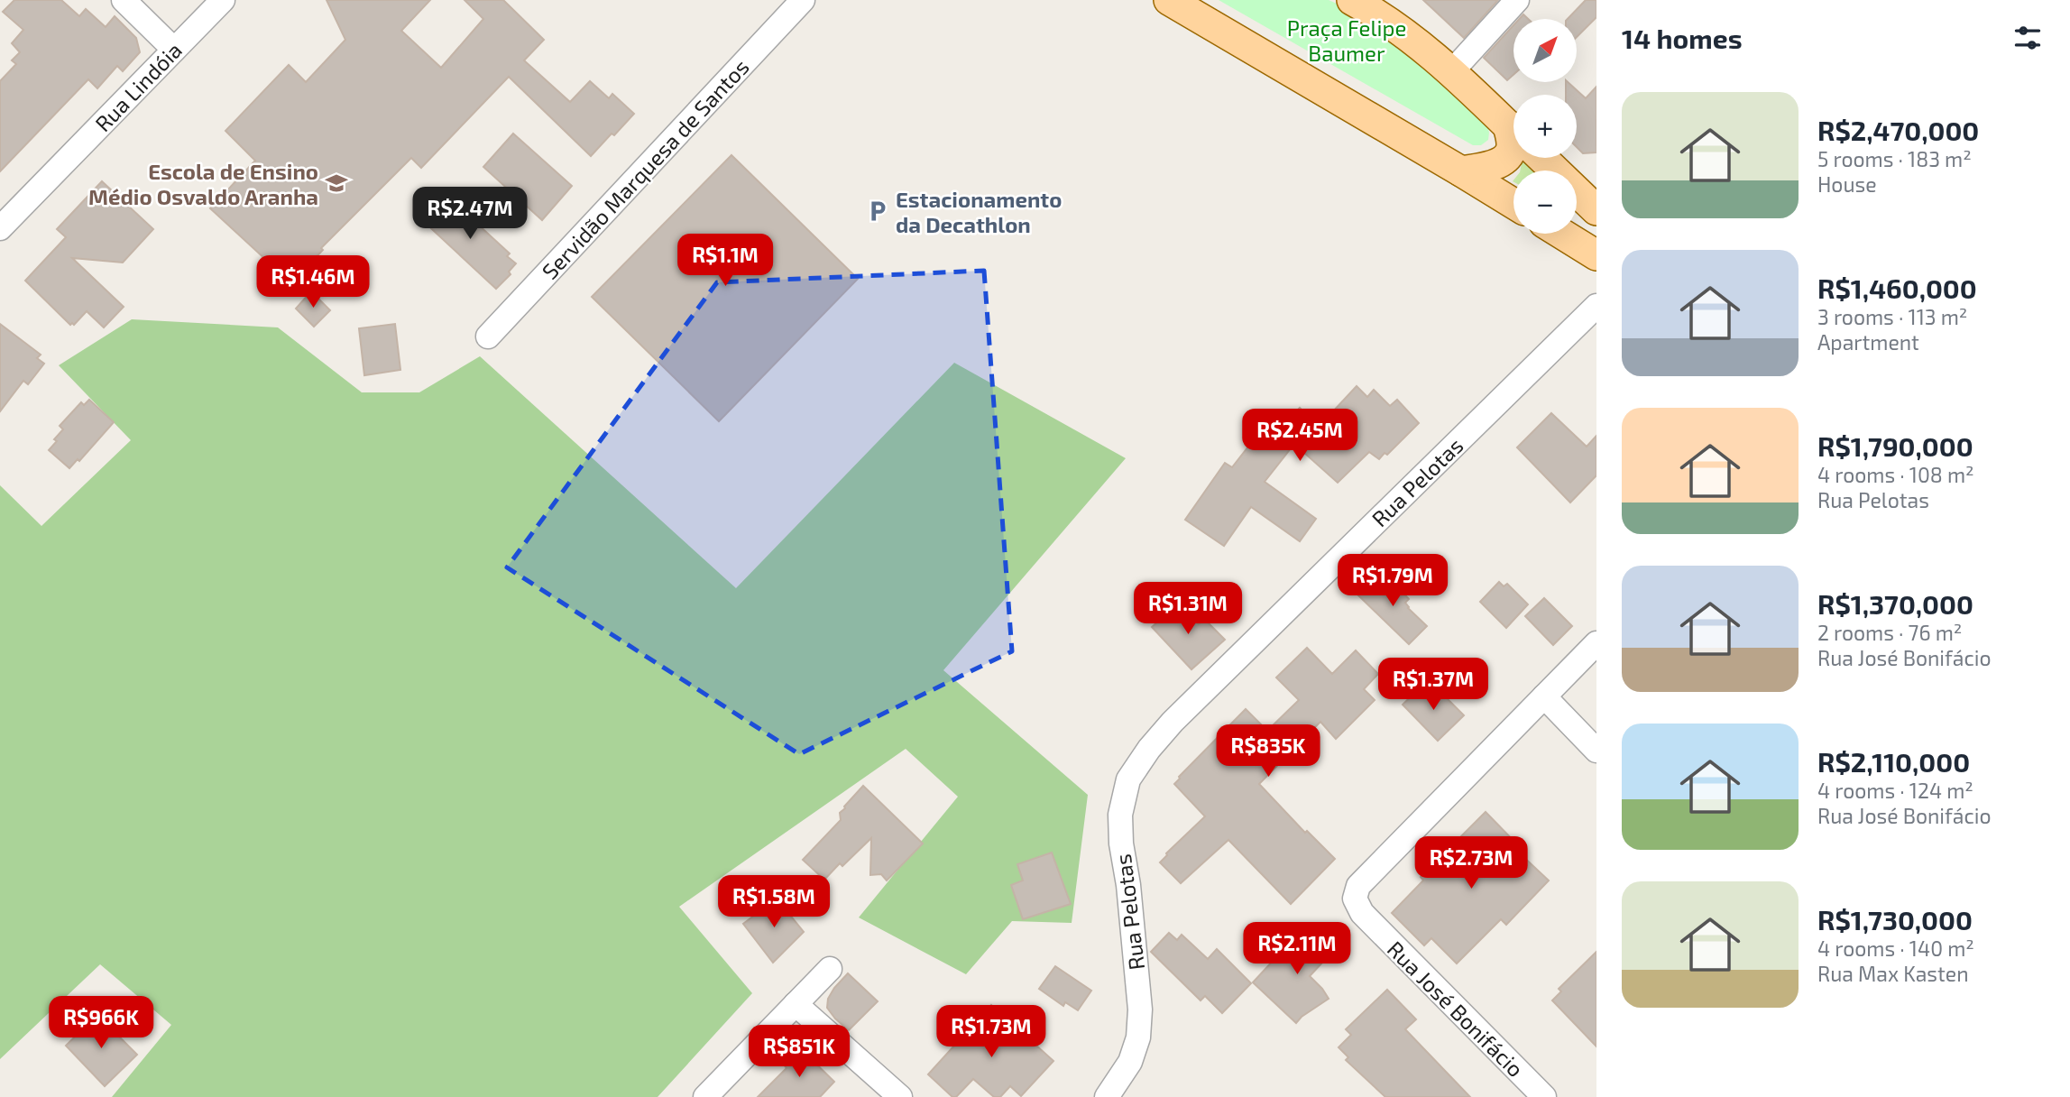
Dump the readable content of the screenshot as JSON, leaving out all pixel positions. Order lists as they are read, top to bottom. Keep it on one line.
{"streets":{"street":["Rua Lindóia","Servidão Marquesa de Santos","Rua Pelotas","Rua José Bonifácio"]},"parks":["Praça Felipe Baumer"],"places":{"school or university":["Escola de Ensino Médio Osvaldo Aranha"],"parking":["Estacionamento da Decathlon"]},"north":"top right","page":{"heading":"14 homes","map_buttons":["+","−"],"list":[{"name":"R$2,470,000","note":"5 rooms · 183 m² · House"},{"name":"R$1,460,000","note":"3 rooms · 113 m² · Apartment"},{"name":"R$1,790,000","note":"4 rooms · 108 m² · Rua Pelotas"},{"name":"R$1,370,000","note":"2 rooms · 76 m² · Rua José Bonifácio"},{"name":"R$2,110,000","note":"4 rooms · 124 m² · Rua José Bonifácio"},{"name":"R$1,730,000","note":"4 rooms · 140 m² · Rua Max Kasten"}],"price":["R$2.47M","R$1.1M","R$1.46M","R$2.45M","R$1.79M","R$1.31M","R$1.37M","R$835K","R$2.73M","R$1.58M","R$2.11M","R$966K","R$1.73M","R$851K"]}}
